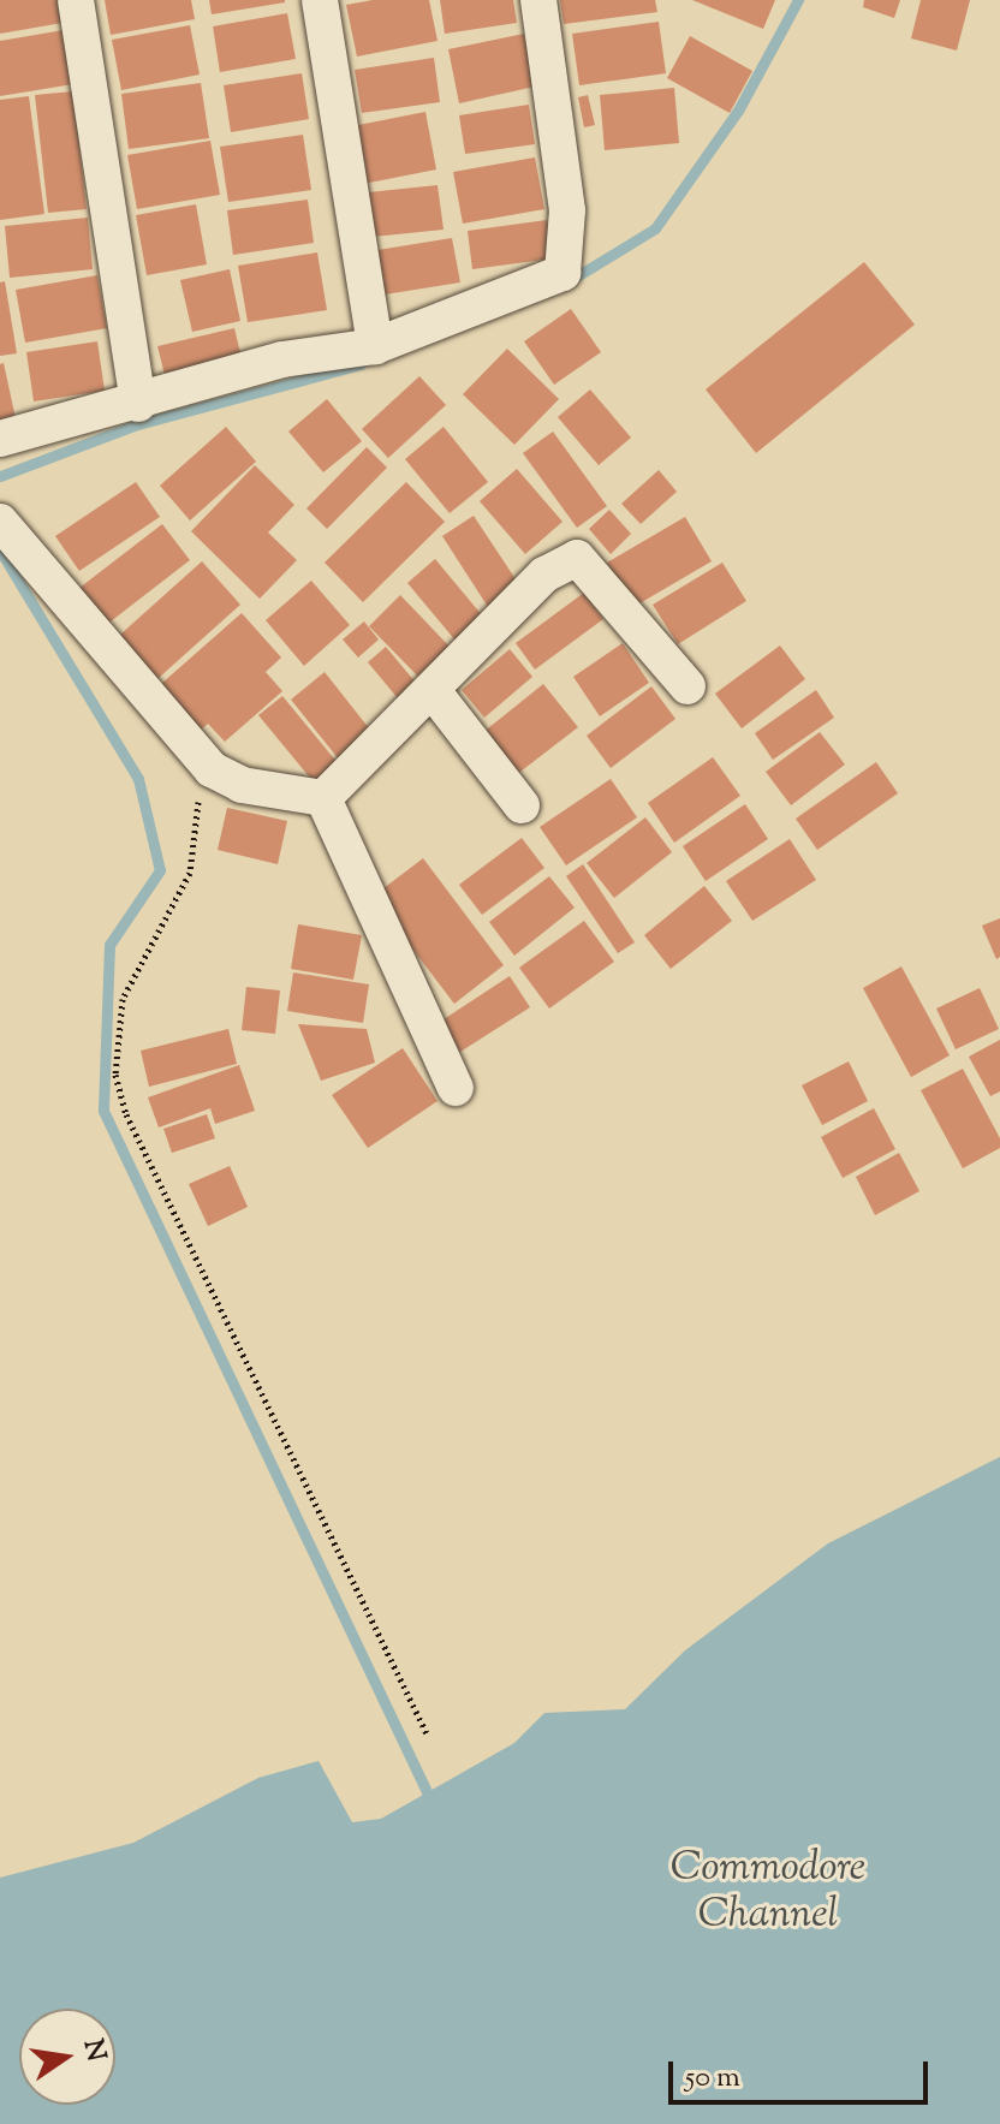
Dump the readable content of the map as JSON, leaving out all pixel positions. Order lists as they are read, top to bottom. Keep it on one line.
{"water":["Commodore Channel"],"scale_bar":"50 m","north":"right"}
